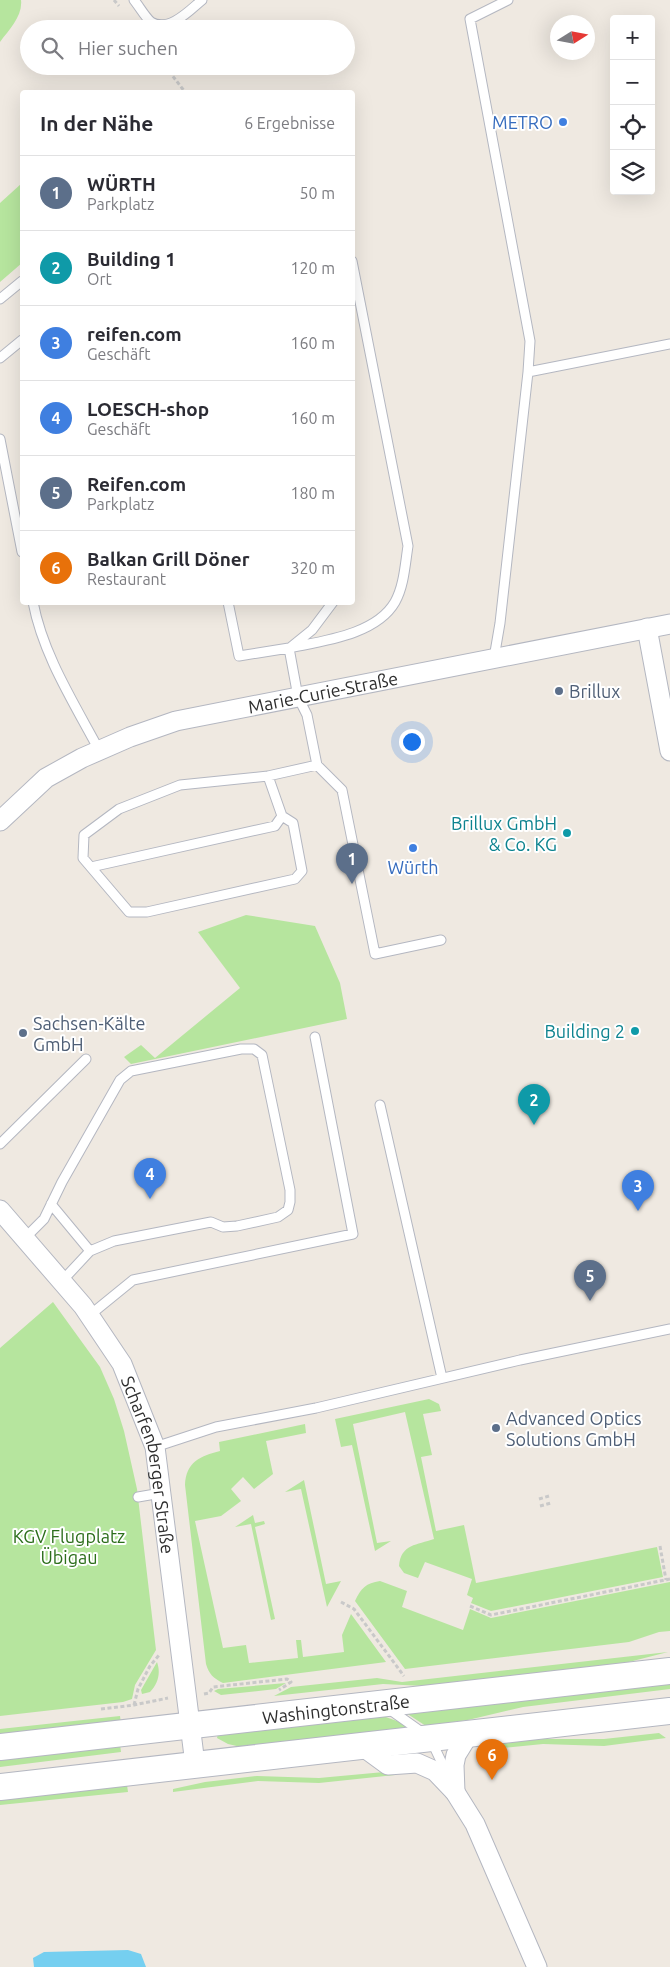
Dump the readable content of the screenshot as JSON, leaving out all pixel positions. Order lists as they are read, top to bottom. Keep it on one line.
{"streets":{"main road":["Washingtonstraße"],"street":["Marie-Curie-Straße","Scharfenberger Straße"]},"crossings":[["Scharfenberger Straße","Washingtonstraße"]],"parks":["KGV Flugplatz Übigau"],"places":["METRO","Brillux","Brillux GmbH & Co. KG","Würth","Building 2","Sachsen-Kälte GmbH","Advanced Optics Solutions GmbH"],"north":"right","page":{"map_buttons":["+","−"],"search":"Hier suchen","heading":["In der Nähe","6 Ergebnisse"],"list":[{"mark":"1","name":"WÜRTH","note":"Parkplatz","value":"50 m"},{"mark":"2","name":"Building 1","note":"Ort","value":"120 m"},{"mark":"3","name":"reifen.com","note":"Geschäft","value":"160 m"},{"mark":"4","name":"LOESCH-shop","note":"Geschäft","value":"160 m"},{"mark":"5","name":"Reifen.com","note":"Parkplatz","value":"180 m"},{"mark":"6","name":"Balkan Grill Döner","note":"Restaurant","value":"320 m"}],"pins":["1","2","4","3","5","6"]}}
